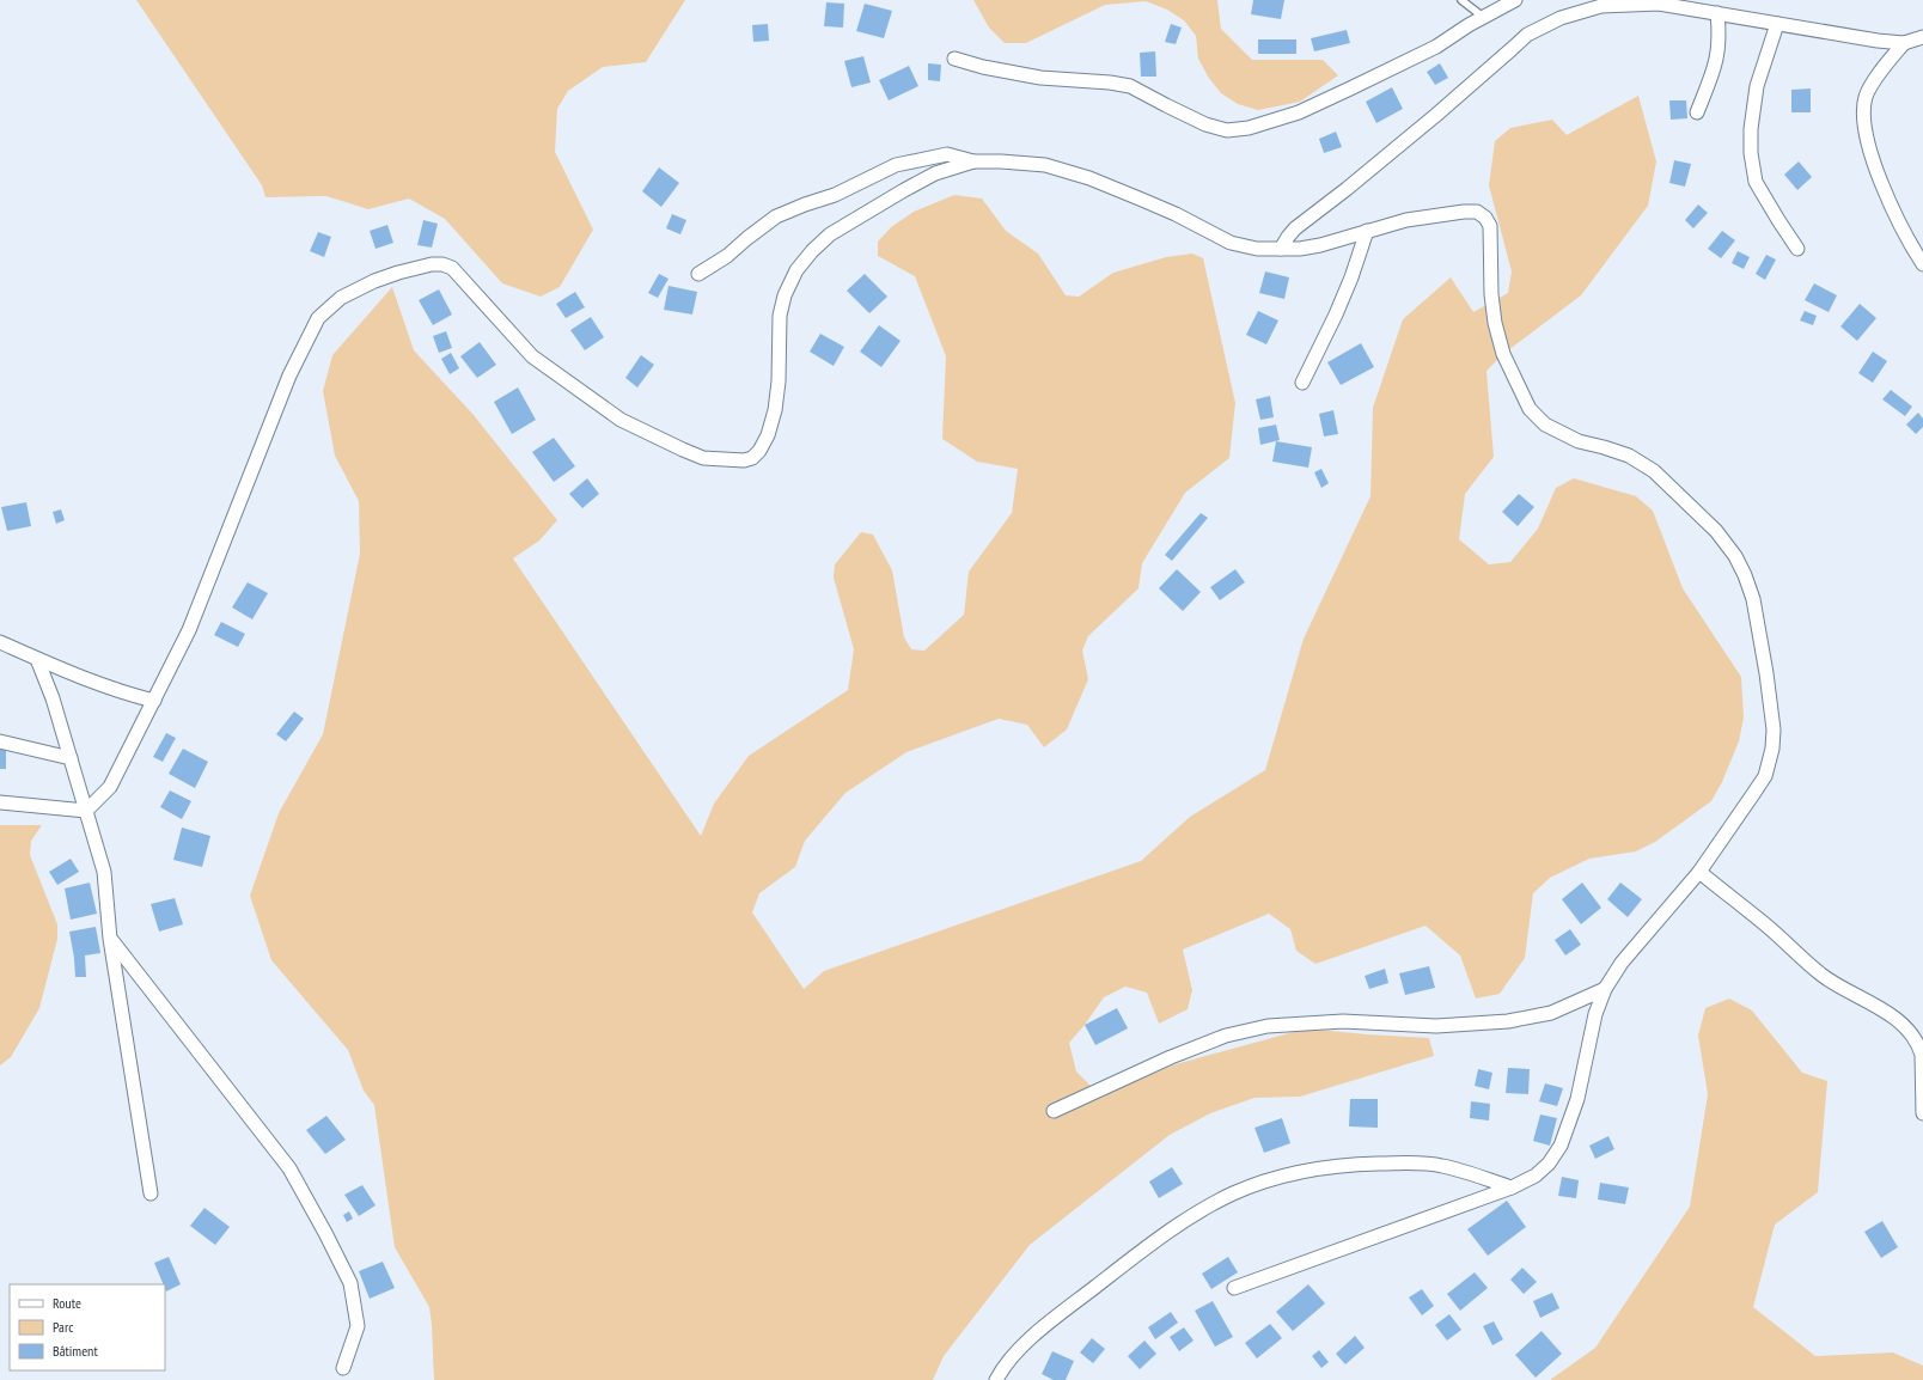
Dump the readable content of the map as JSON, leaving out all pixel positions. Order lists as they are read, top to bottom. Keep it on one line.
{"legend":["Route","Parc","Bâtiment"]}
